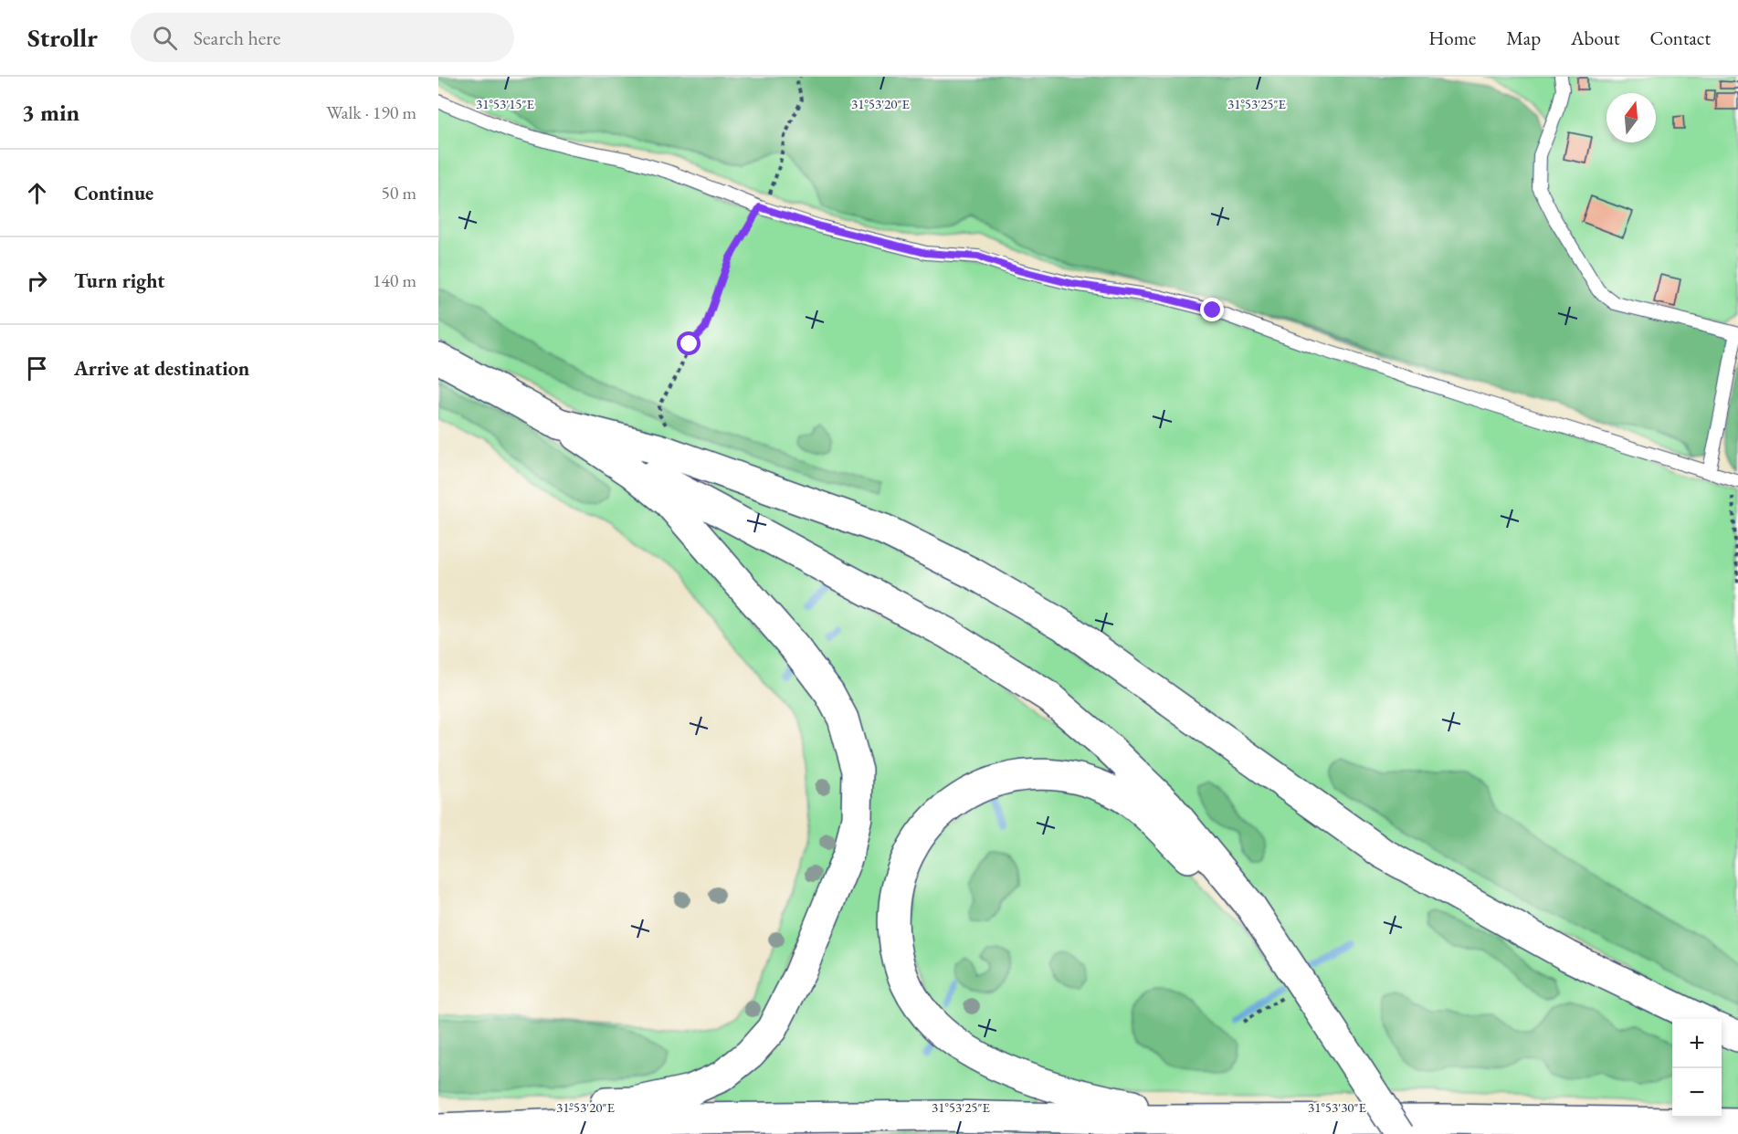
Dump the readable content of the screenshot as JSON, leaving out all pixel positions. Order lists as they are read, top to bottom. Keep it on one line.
{"north":"top","page":{"header":"Strollr","search":"Search here","nav":["Home","Map","About","Contact"],"heading":["3 min","Walk · 190 m"],"list":[["Continue","50 m"],["Turn right","140 m"],"Arrive at destination"],"map_buttons":["+","−"]},"coordinates":["31°53'15\"E","31°53'20\"E","31°53'25\"E","31°53'30\"E"]}
